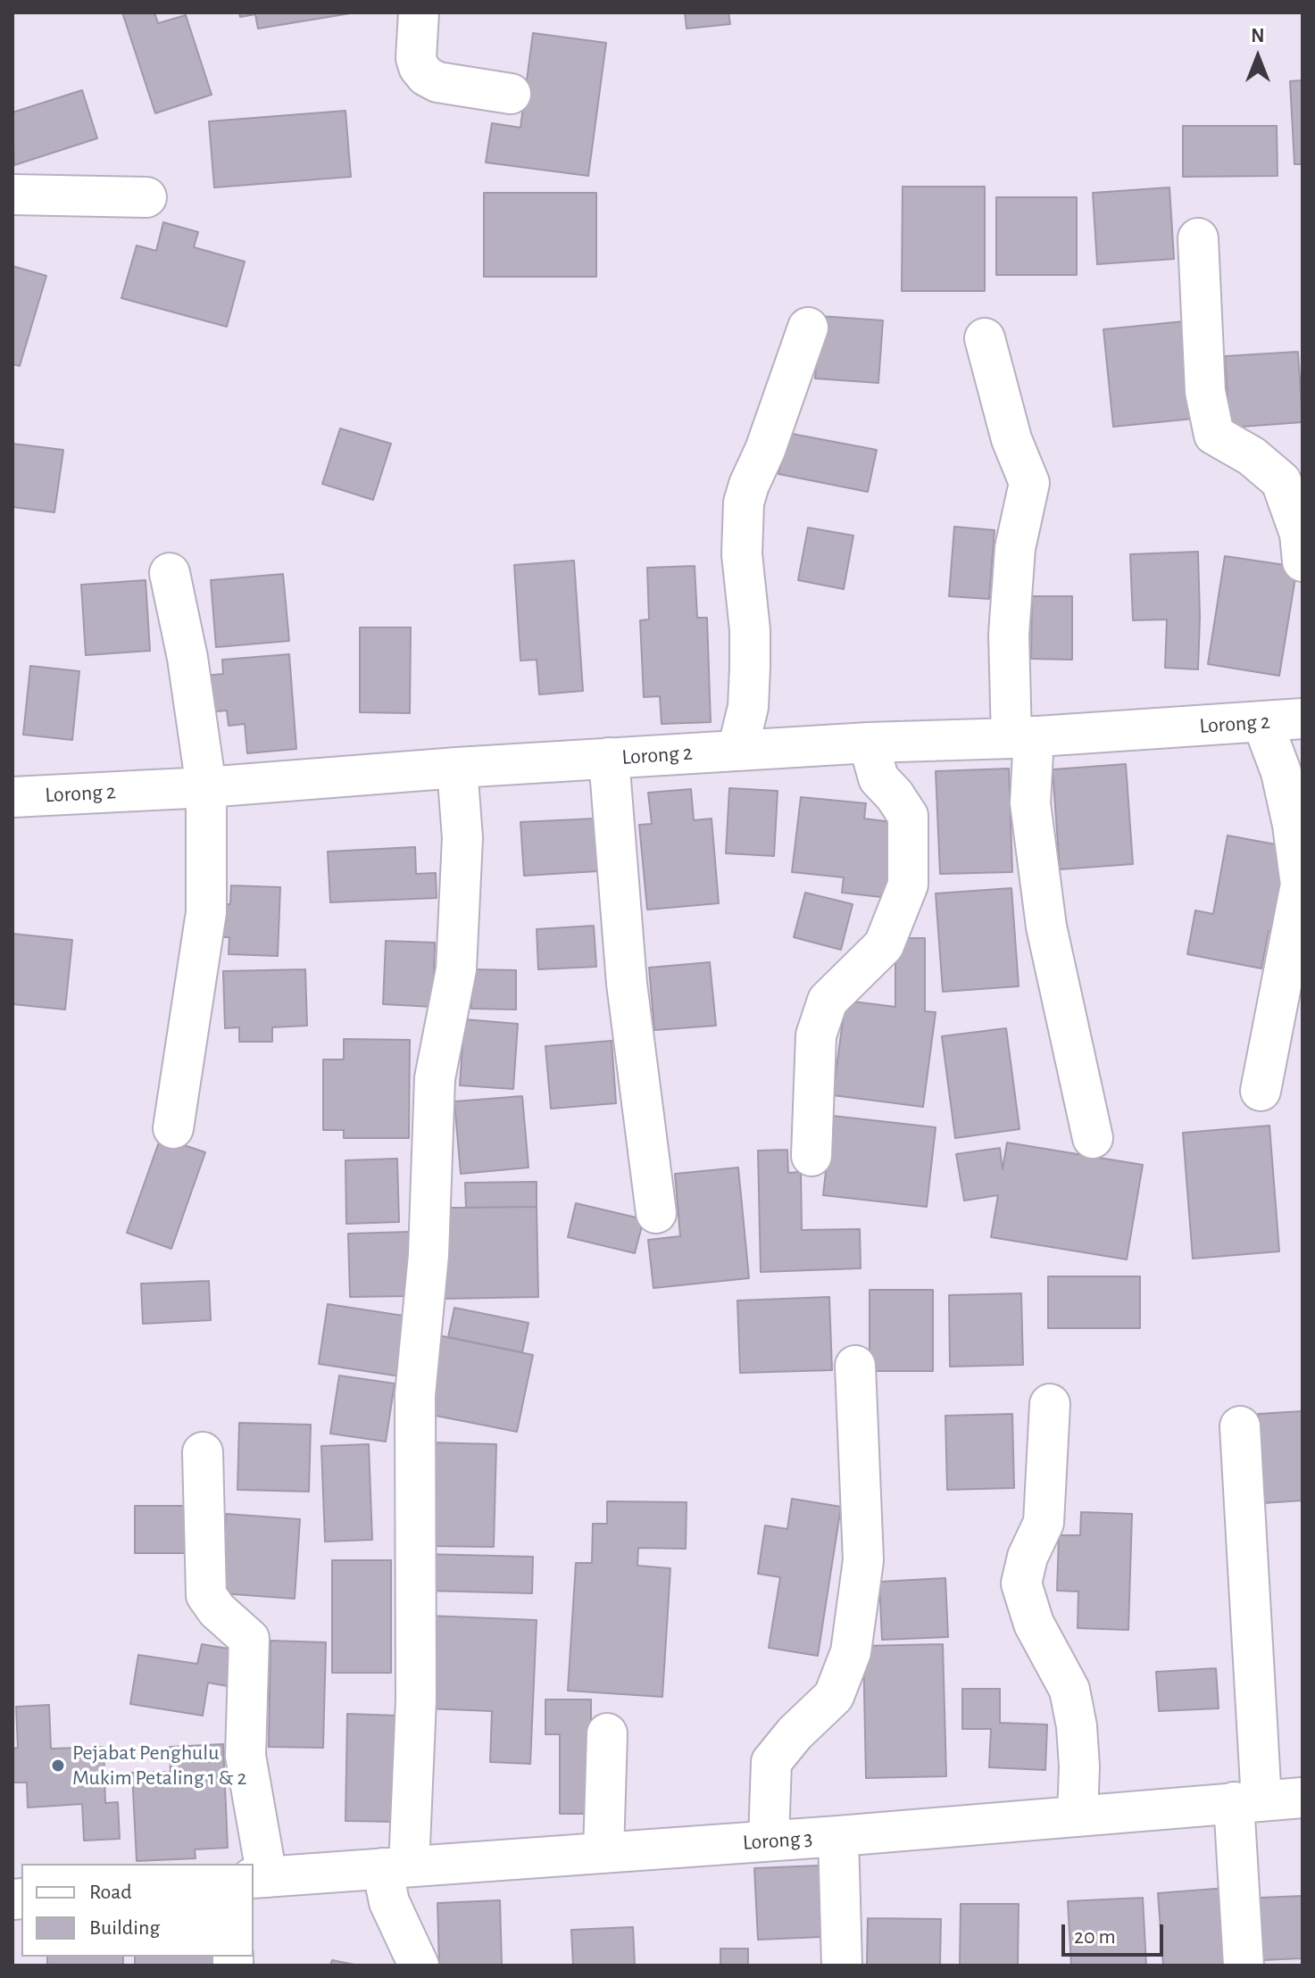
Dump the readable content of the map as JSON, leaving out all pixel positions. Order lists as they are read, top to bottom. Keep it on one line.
{"streets":{"street":["Lorong 2","Lorong 3"]},"places":["Pejabat Penghulu Mukim Petaling 1 & 2"],"legend":["Road","Building"],"scale_bar":"20 m","north":"top"}
